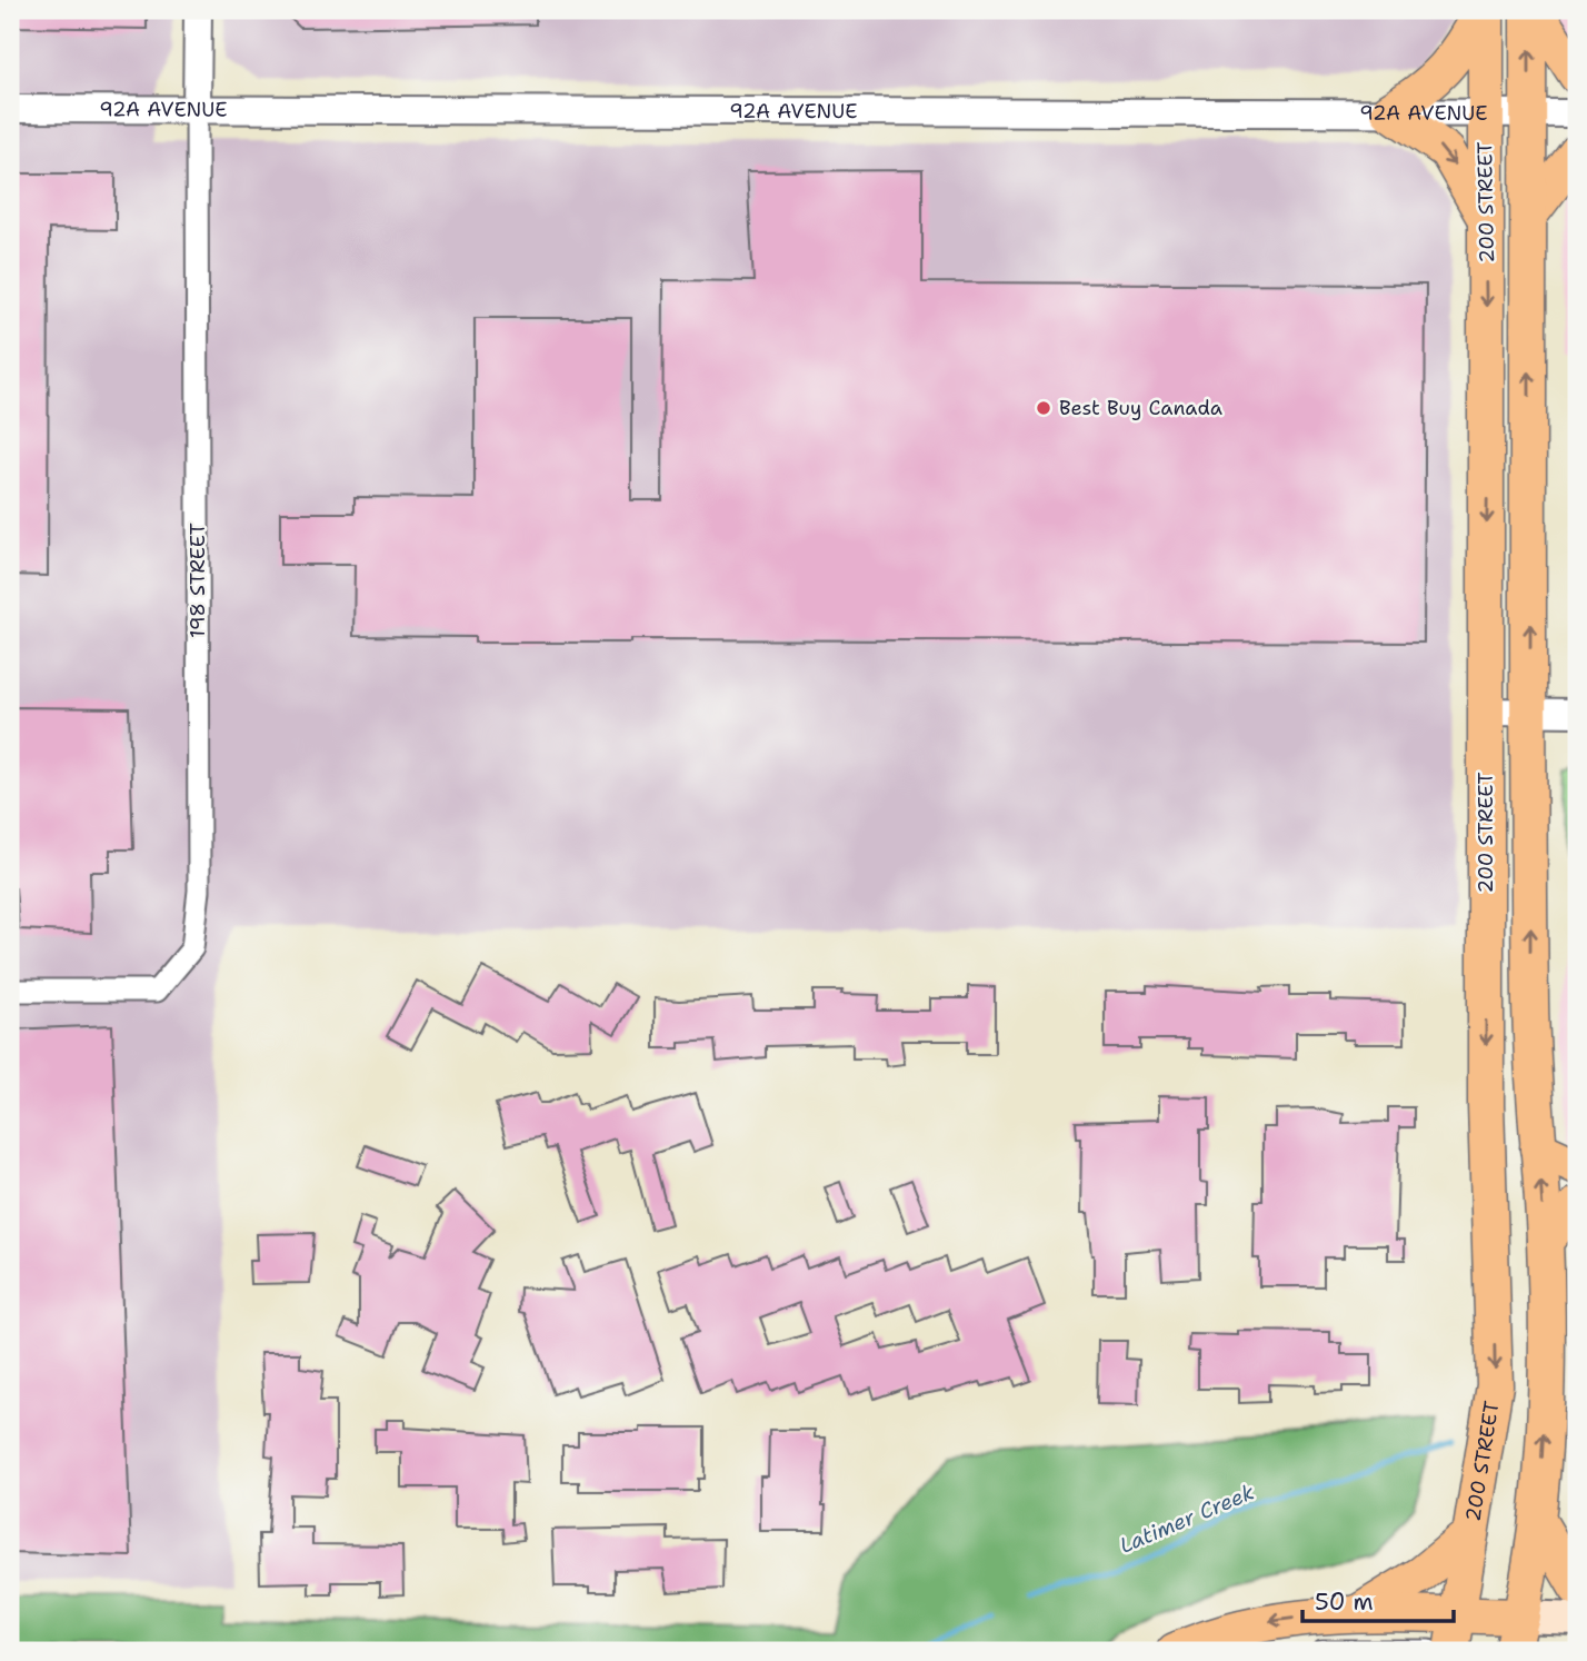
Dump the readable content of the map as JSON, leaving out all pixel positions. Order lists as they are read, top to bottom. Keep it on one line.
{"streets":{"main road":["200 STREET"],"street":["92A AVENUE","198 STREET"]},"crossings":[["92A AVENUE","200 STREET"],["92A AVENUE","198 STREET"]],"water":["Latimer Creek"],"places":["Best Buy Canada"],"scale_bar":"50 m"}
